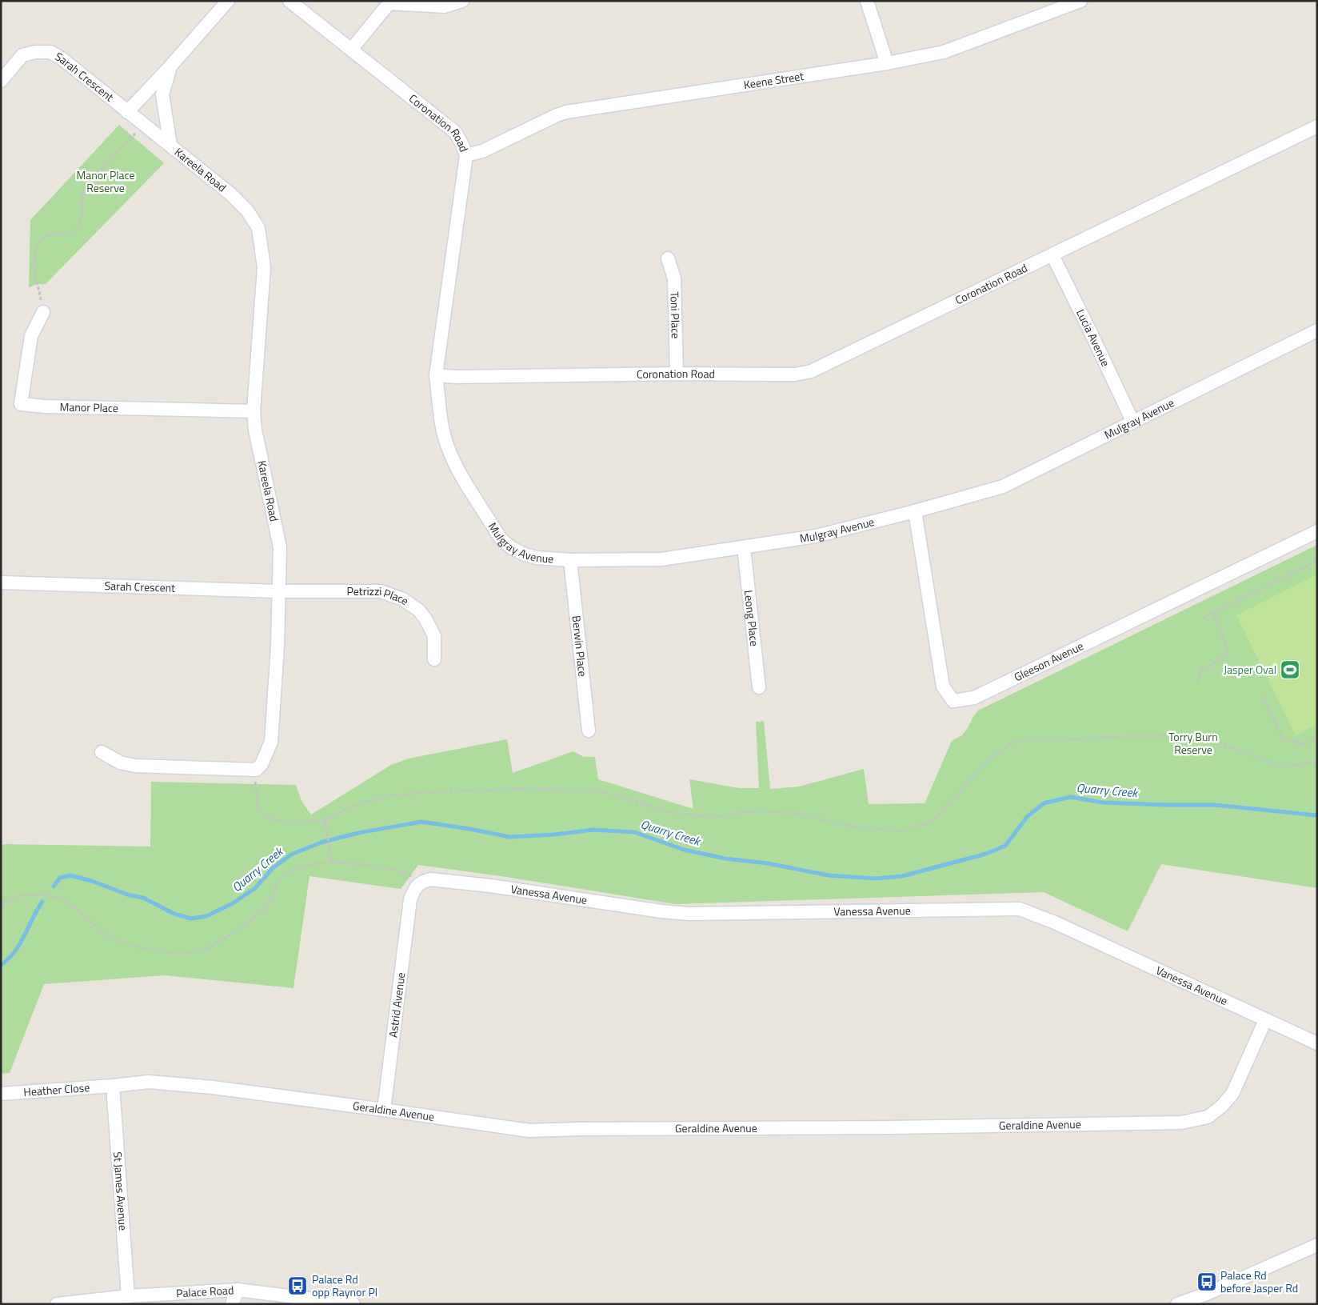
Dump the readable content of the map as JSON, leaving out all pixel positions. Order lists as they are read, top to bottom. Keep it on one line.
{"streets":{"street":["Sarah Crescent","Keene Street","Coronation Road","Kareela Road","Toni Place","Lucia Avenue","Manor Place","Mulgray Avenue","Petrizzi Place","Leong Place","Berwin Place","Gleeson Avenue","Vanessa Avenue","Astrid Avenue","Heather Close","Geraldine Avenue","St James Avenue","Palace Road"]},"crossings":[["Sarah Crescent","Kareela Road"],["Sarah Crescent","Petrizzi Place"],["Keene Street","Coronation Road"],["Coronation Road","Toni Place"],["Coronation Road","Lucia Avenue"],["Coronation Road","Mulgray Avenue"],["Kareela Road","Manor Place"],["Kareela Road","Petrizzi Place"],["Lucia Avenue","Mulgray Avenue"],["Mulgray Avenue","Leong Place"],["Mulgray Avenue","Berwin Place"],["Mulgray Avenue","Gleeson Avenue"],["Vanessa Avenue","Astrid Avenue"],["Vanessa Avenue","Geraldine Avenue"],["Astrid Avenue","Geraldine Avenue"],["Heather Close","Geraldine Avenue"],["Heather Close","St James Avenue"],["Geraldine Avenue","St James Avenue"],["St James Avenue","Palace Road"]],"water":["Quarry Creek"],"parks":["Manor Place Reserve","Torry Burn Reserve"],"places":{"sports":["Jasper Oval"],"bus stop":["Palace Rd before Jasper Rd","Palace Rd opp Raynor Pl"]}}
